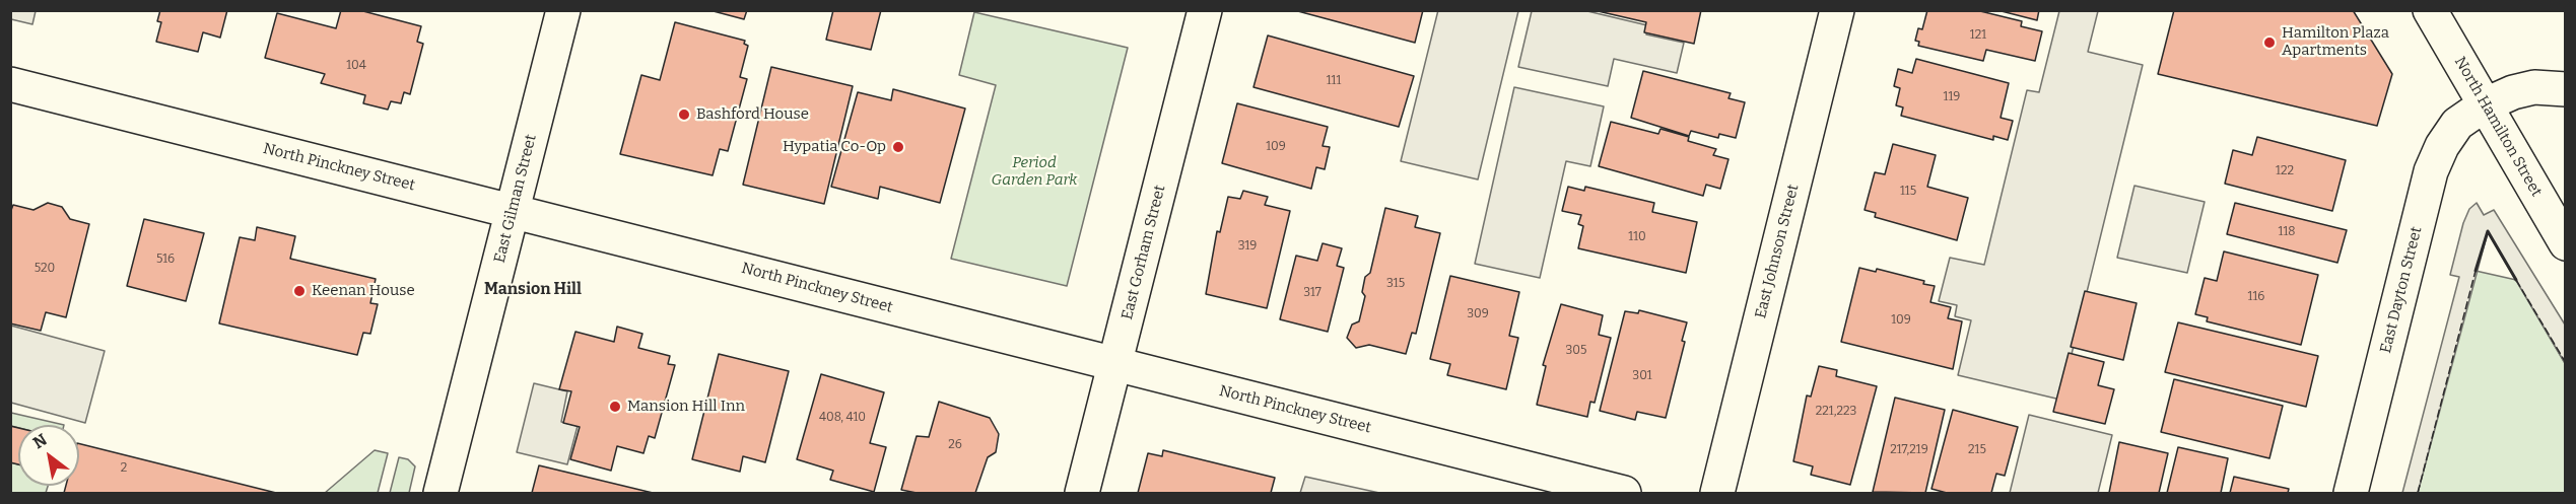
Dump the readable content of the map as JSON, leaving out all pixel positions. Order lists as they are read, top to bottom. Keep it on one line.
{"streets":{"street":["North Hamilton Street","North Pinckney Street","East Gilman Street","East Johnson Street","East Gorham Street","East Dayton Street"]},"crossings":[["North Hamilton Street","East Dayton Street"],["North Pinckney Street","East Gilman Street"],["North Pinckney Street","East Gorham Street"]],"districts":["Mansion Hill"],"parks":["Period Garden Park"],"places":["Hamilton Plaza Apartments","Bashford House","Hypatia Co-Op","Keenan House","Mansion Hill Inn"],"house_numbers":["121","104","111","119","109","122","115","118","110","319","516","520","315","317","116","309","109","305","301","221,223","408, 410","26","217,219","215","2"],"north":"top left"}
